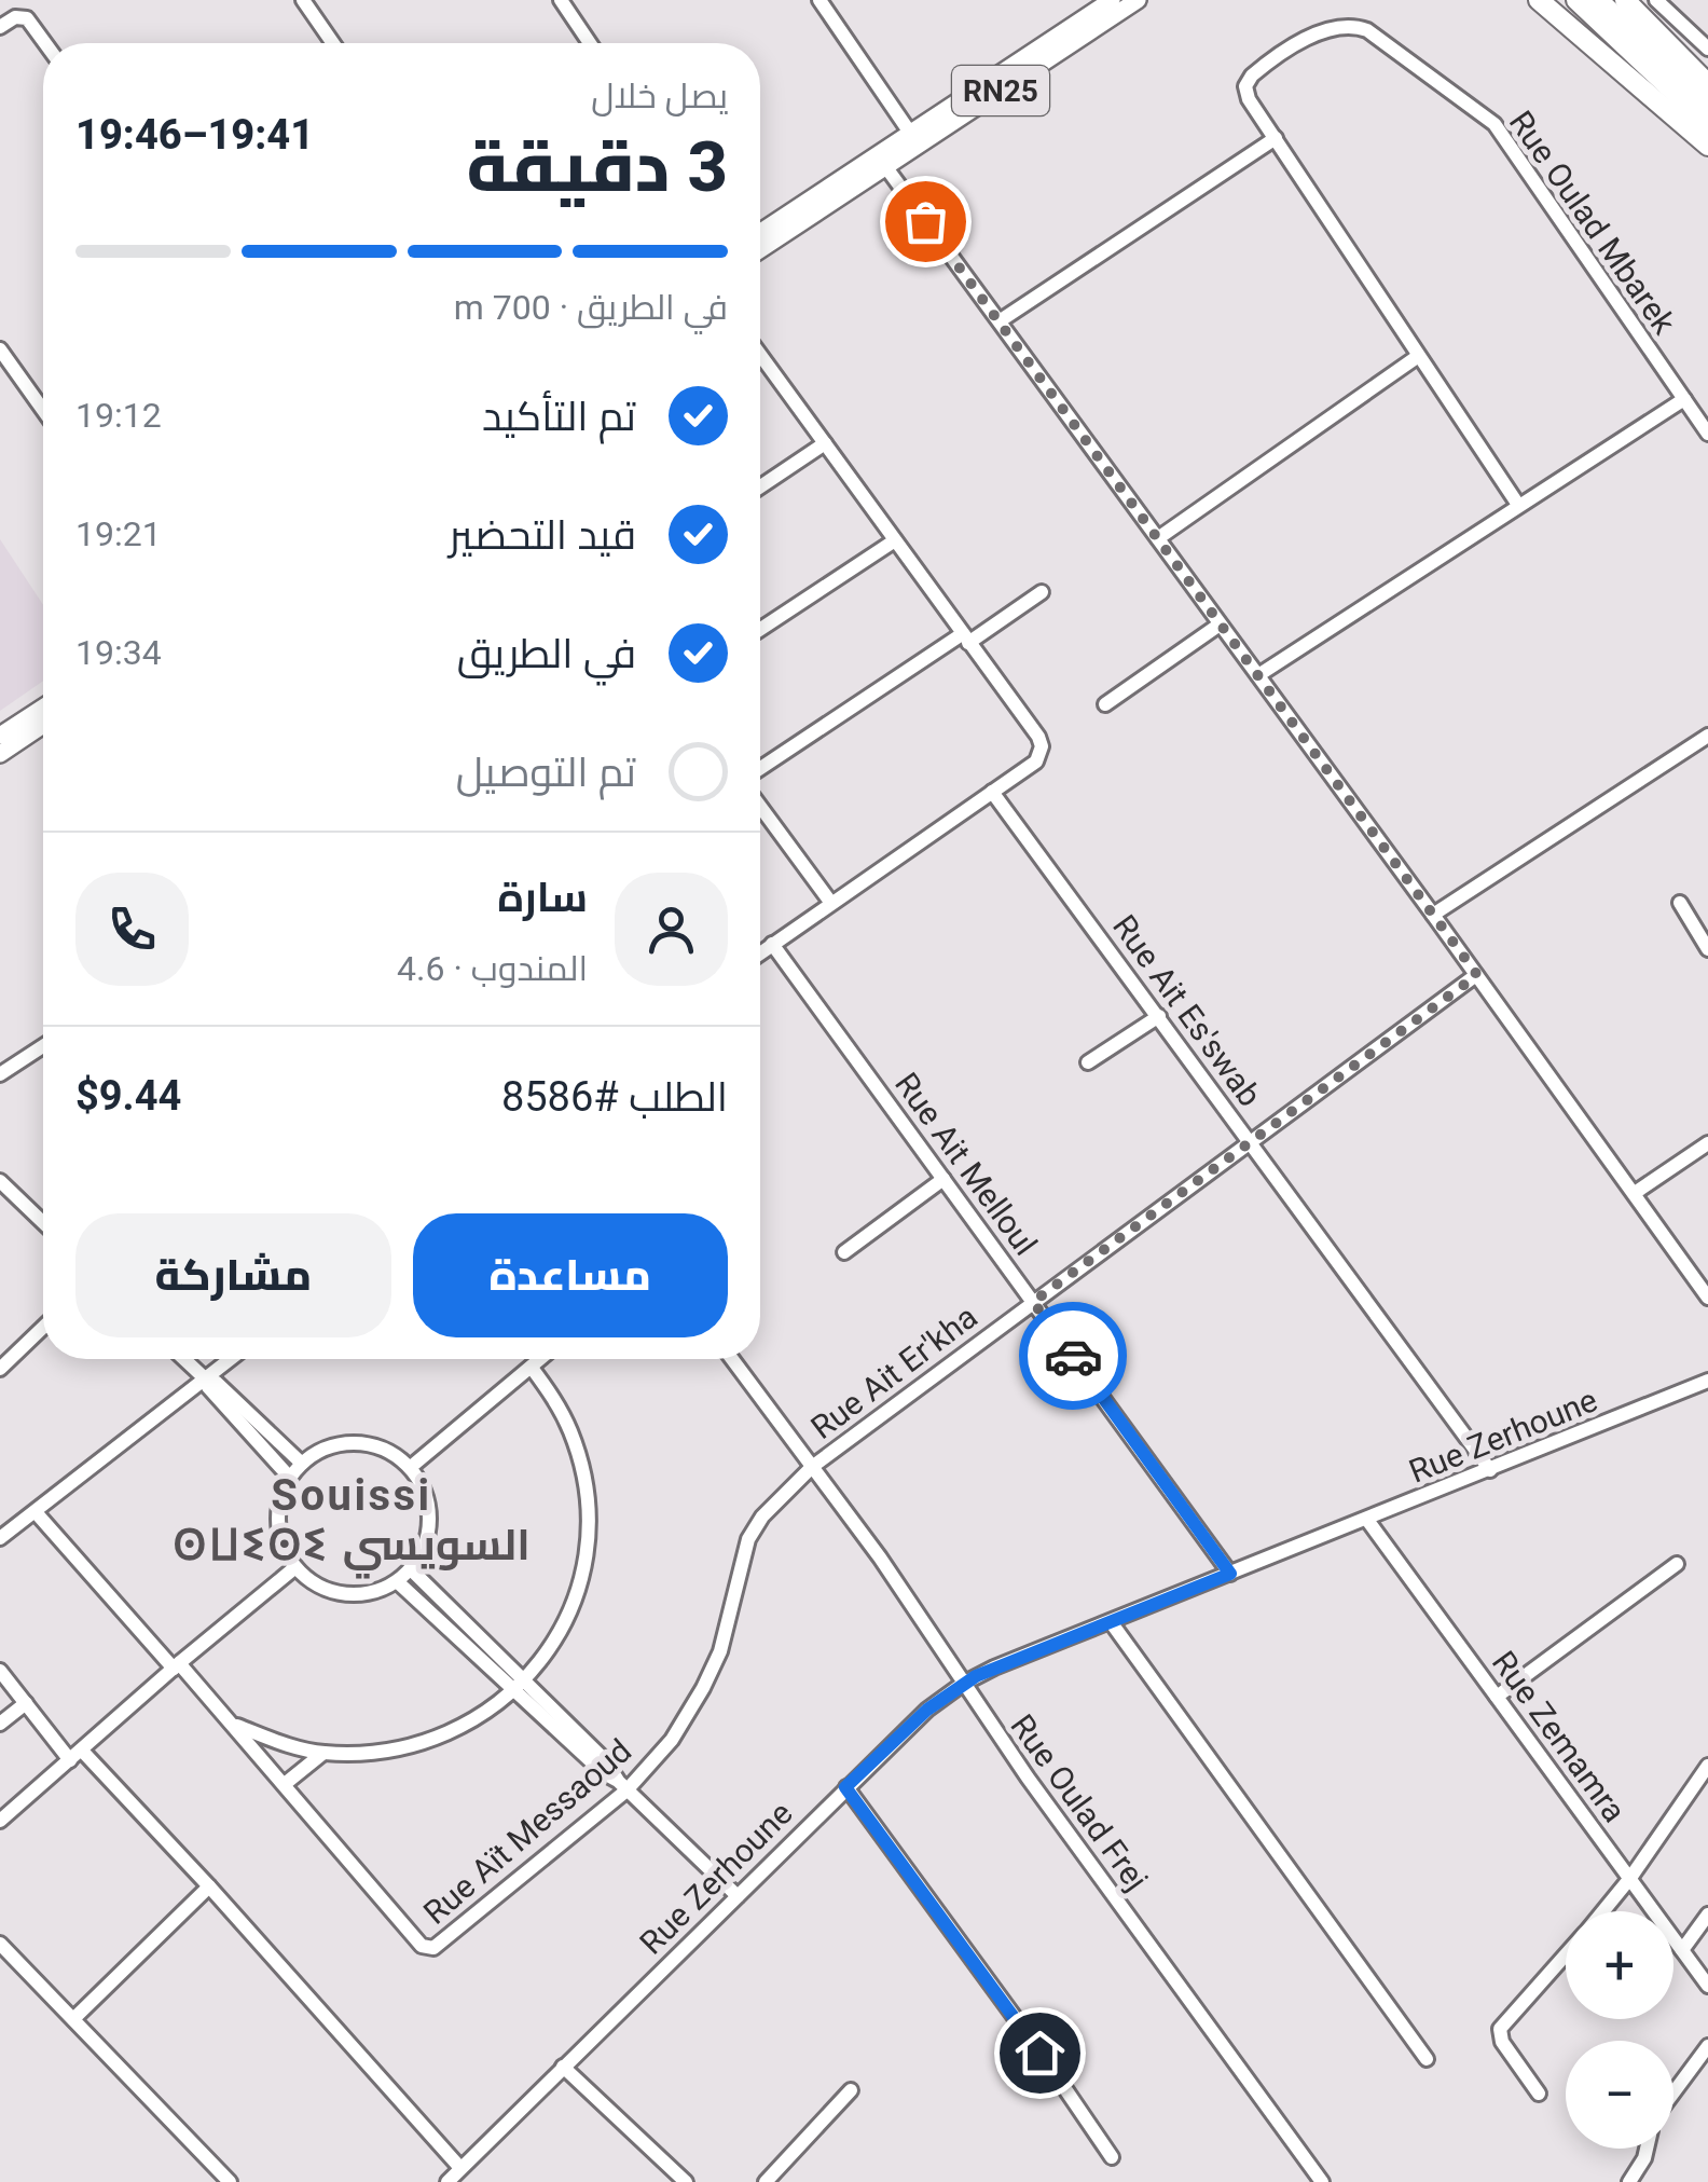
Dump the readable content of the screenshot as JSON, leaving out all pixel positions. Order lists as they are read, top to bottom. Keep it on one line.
{"streets":{"main road":["RN25"],"street":["Rue Oulad Mbarek","Rue Ait Es'swab","Rue Ait Melloul","Rue Ait Er'kha","Rue Zerhoune","Rue Zemamra","Rue Oulad Frej","Rue Aït Messaoud"]},"crossings":[["Rue Ait Es'swab","Rue Ait Er'kha"],["Rue Ait Es'swab","Rue Zerhoune"],["Rue Ait Melloul","Rue Ait Er'kha"],["Rue Ait Melloul","Rue Zerhoune"],["Rue Ait Er'kha","Rue Oulad Frej"],["Rue Ait Er'kha","Rue Aït Messaoud"],["Rue Zerhoune","Rue Zemamra"],["Rue Zerhoune","Rue Oulad Frej"],["Rue Oulad Frej","Rue Aït Messaoud"]],"districts":["Souissi ⵙⵡⵉⵙⵉ السويسي"],"page":{"heading":["3 دقيقة","يصل خلال","19:41–19:46"],"panel":["سارة","المندوب · 4.6","الطلب #8586","$9.44"],"bar":"في الطريق · 700 m","list":[["تم التأكيد","19:12"],["قيد التحضير","19:21"],["في الطريق","19:34"],"تم التوصيل"],"buttons":["مساعدة","مشاركة"],"map_buttons":["+","−"]}}
